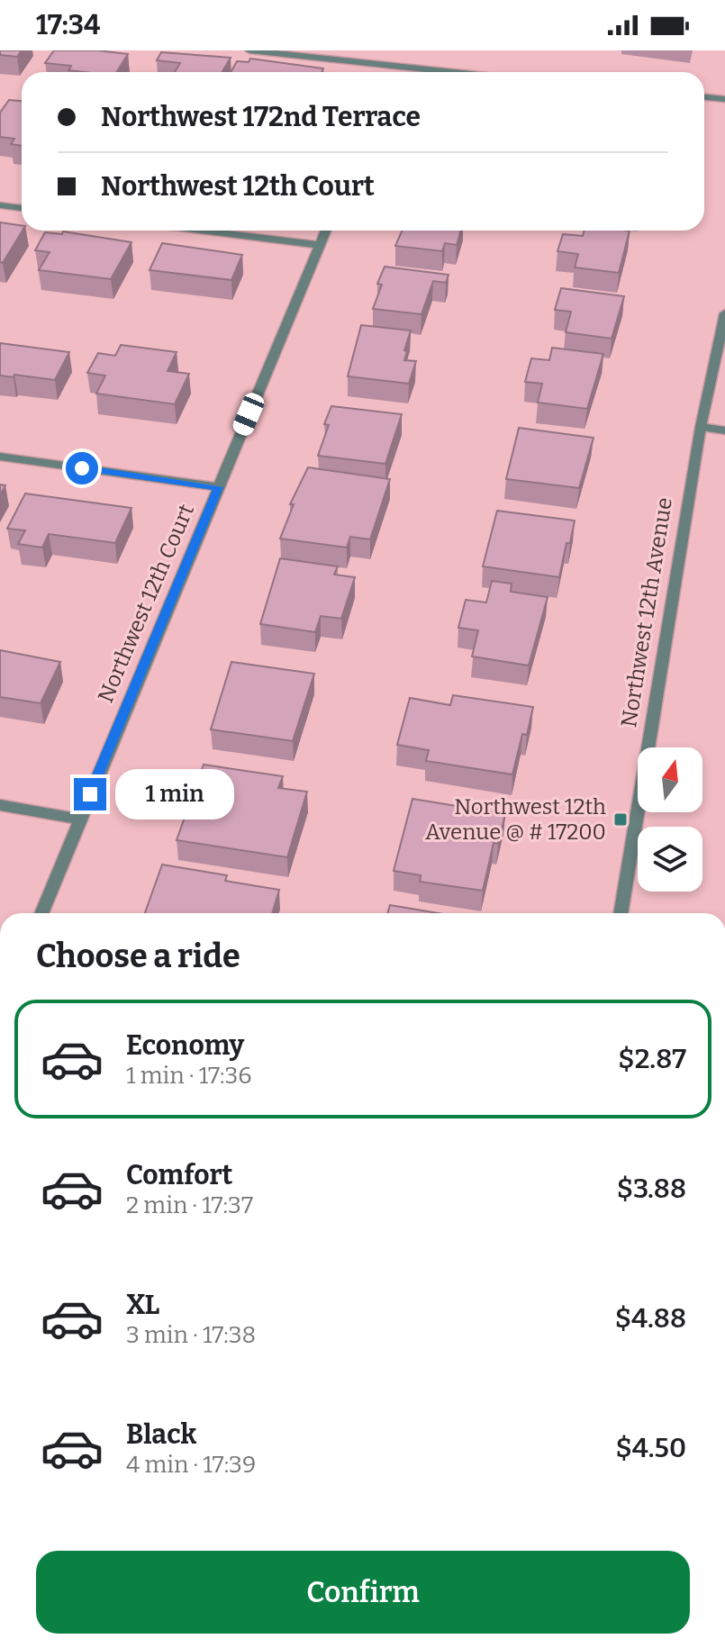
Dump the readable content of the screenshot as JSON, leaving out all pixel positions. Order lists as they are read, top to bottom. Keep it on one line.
{"streets":{"street":["Northwest 12th Court","Northwest 12th Avenue"]},"places":{"transit":["Northwest 12th Avenue @ # 17200"]},"north":"top","page":{"status":"17:34","banner":["Northwest 172nd Terrace","Northwest 12th Court"],"bubble":"1 min","heading":"Choose a ride","list":[{"name":"Economy","note":"1 min · 17:36","value":"$2.87"},{"name":"Comfort","note":"2 min · 17:37","value":"$3.88"},{"name":"XL","note":"3 min · 17:38","value":"$4.88"},{"name":"Black","note":"4 min · 17:39","value":"$4.50"}],"buttons":"Confirm"}}
